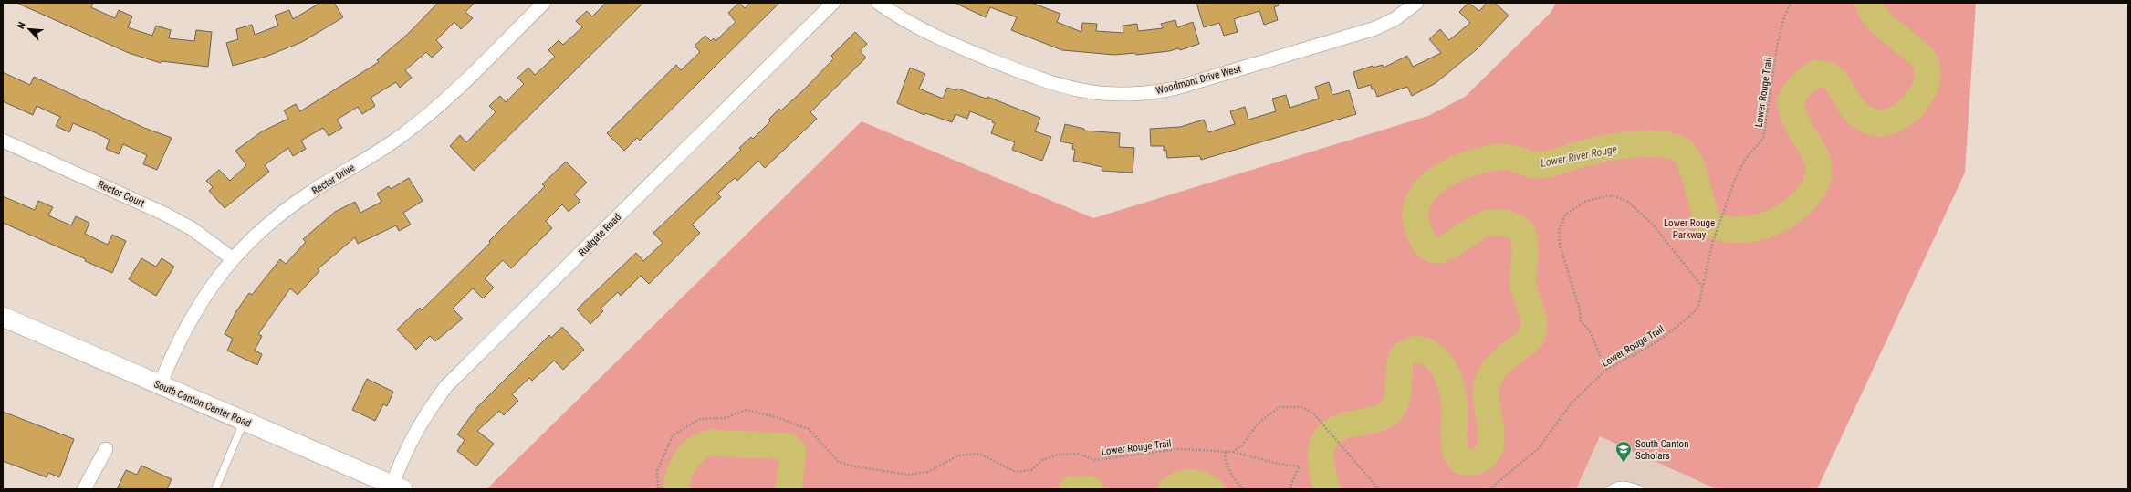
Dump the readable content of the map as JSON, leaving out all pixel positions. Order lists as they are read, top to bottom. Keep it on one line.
{"streets":{"main road":["South Canton Center Road"],"street":["Woodmont Drive West","Rector Drive","Rector Court","Rudgate Road"],"path":["Lower Rouge Trail"]},"crossings":[["Rector Drive","Rector Court"],["Rector Drive","South Canton Center Road"],["Rudgate Road","South Canton Center Road"]],"water":["Lower River Rouge"],"parks":["Lower Rouge Parkway"],"places":{"school or university":["South Canton Scholars"]},"north":"top left"}
